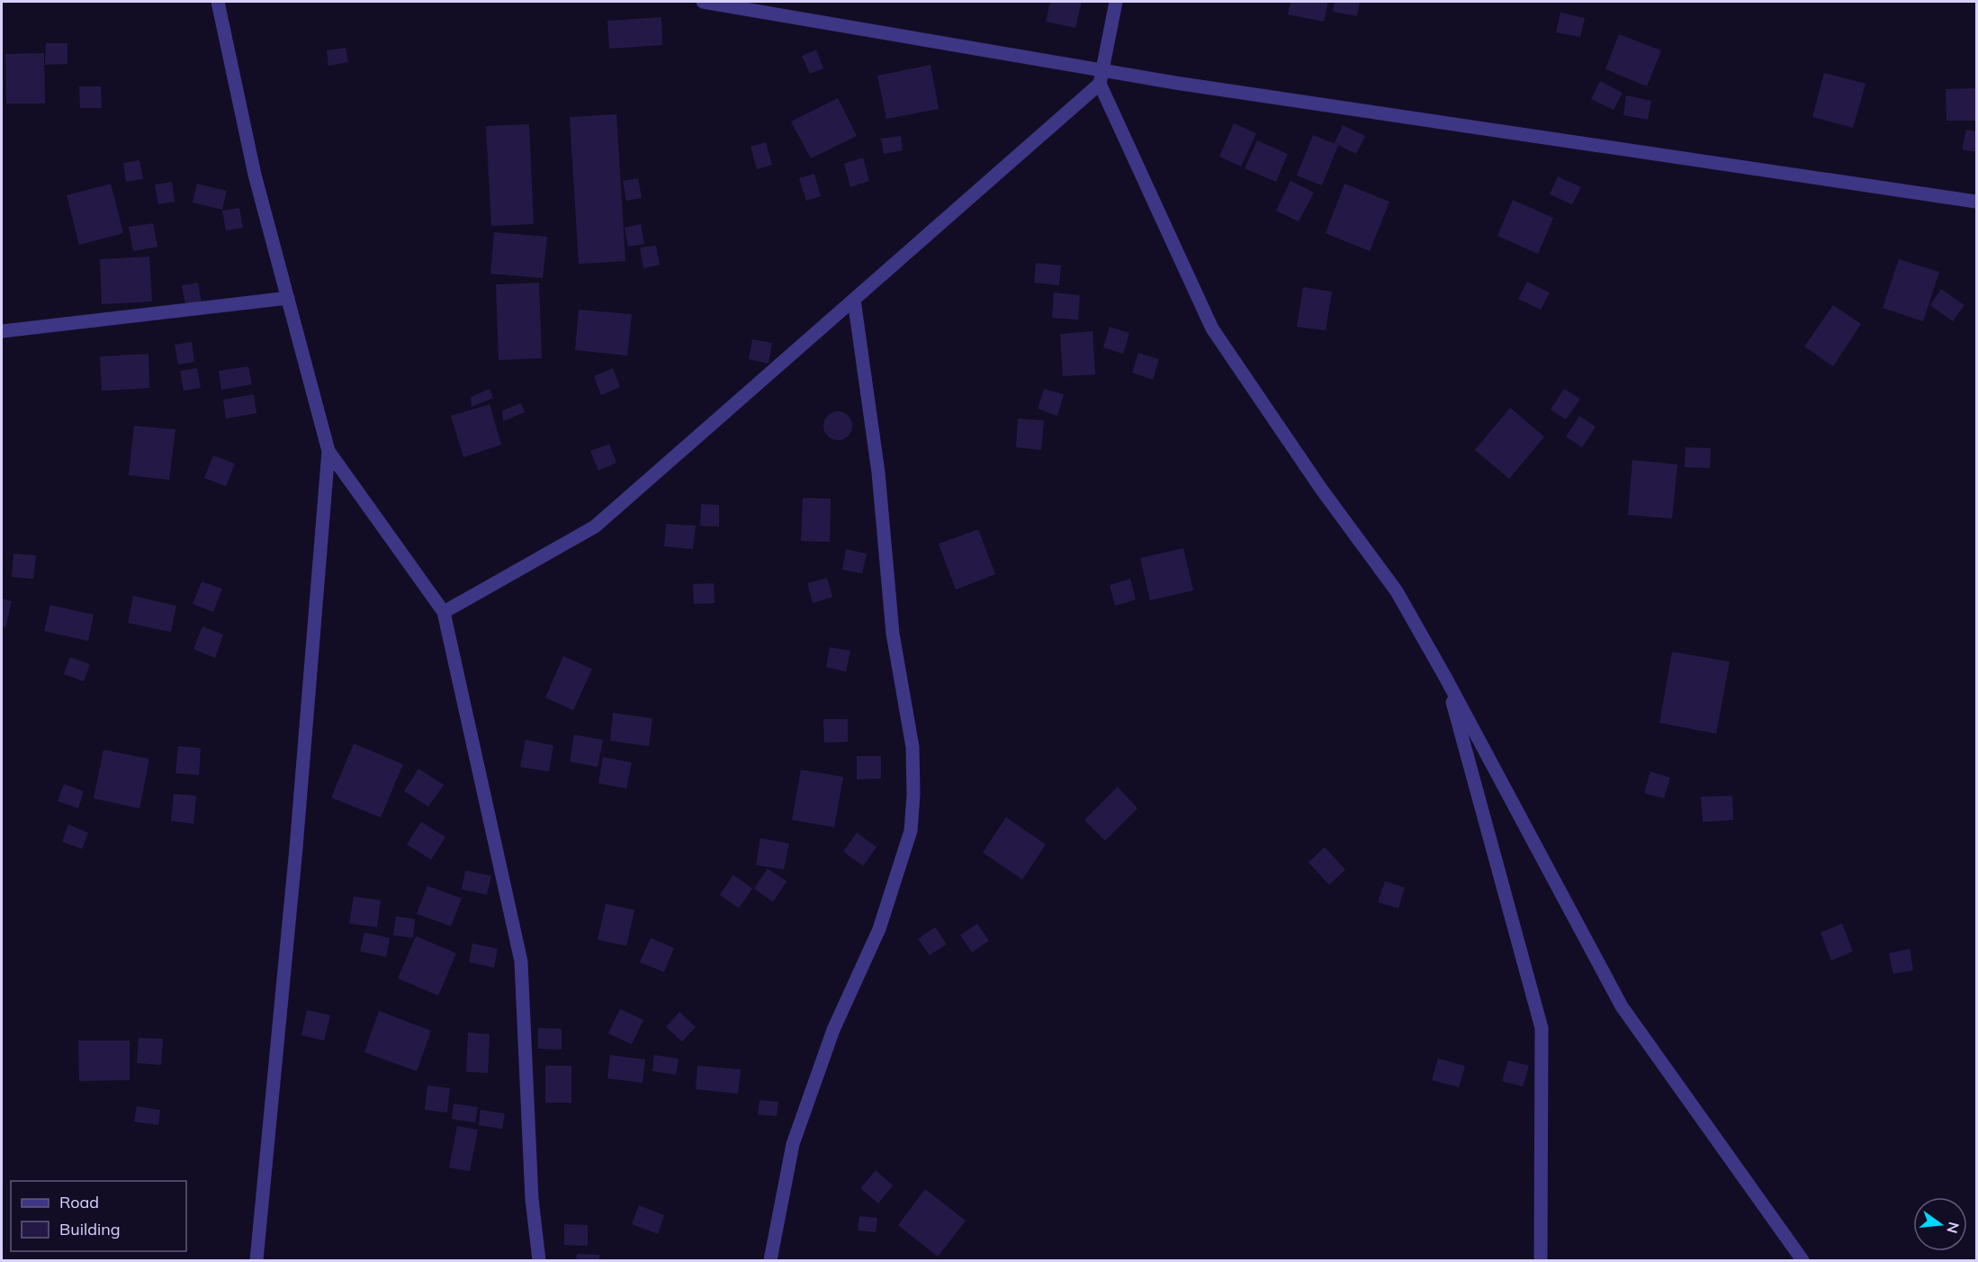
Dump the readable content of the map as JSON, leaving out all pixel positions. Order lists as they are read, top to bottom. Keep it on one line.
{"legend":["Road","Building"],"north":"right"}
